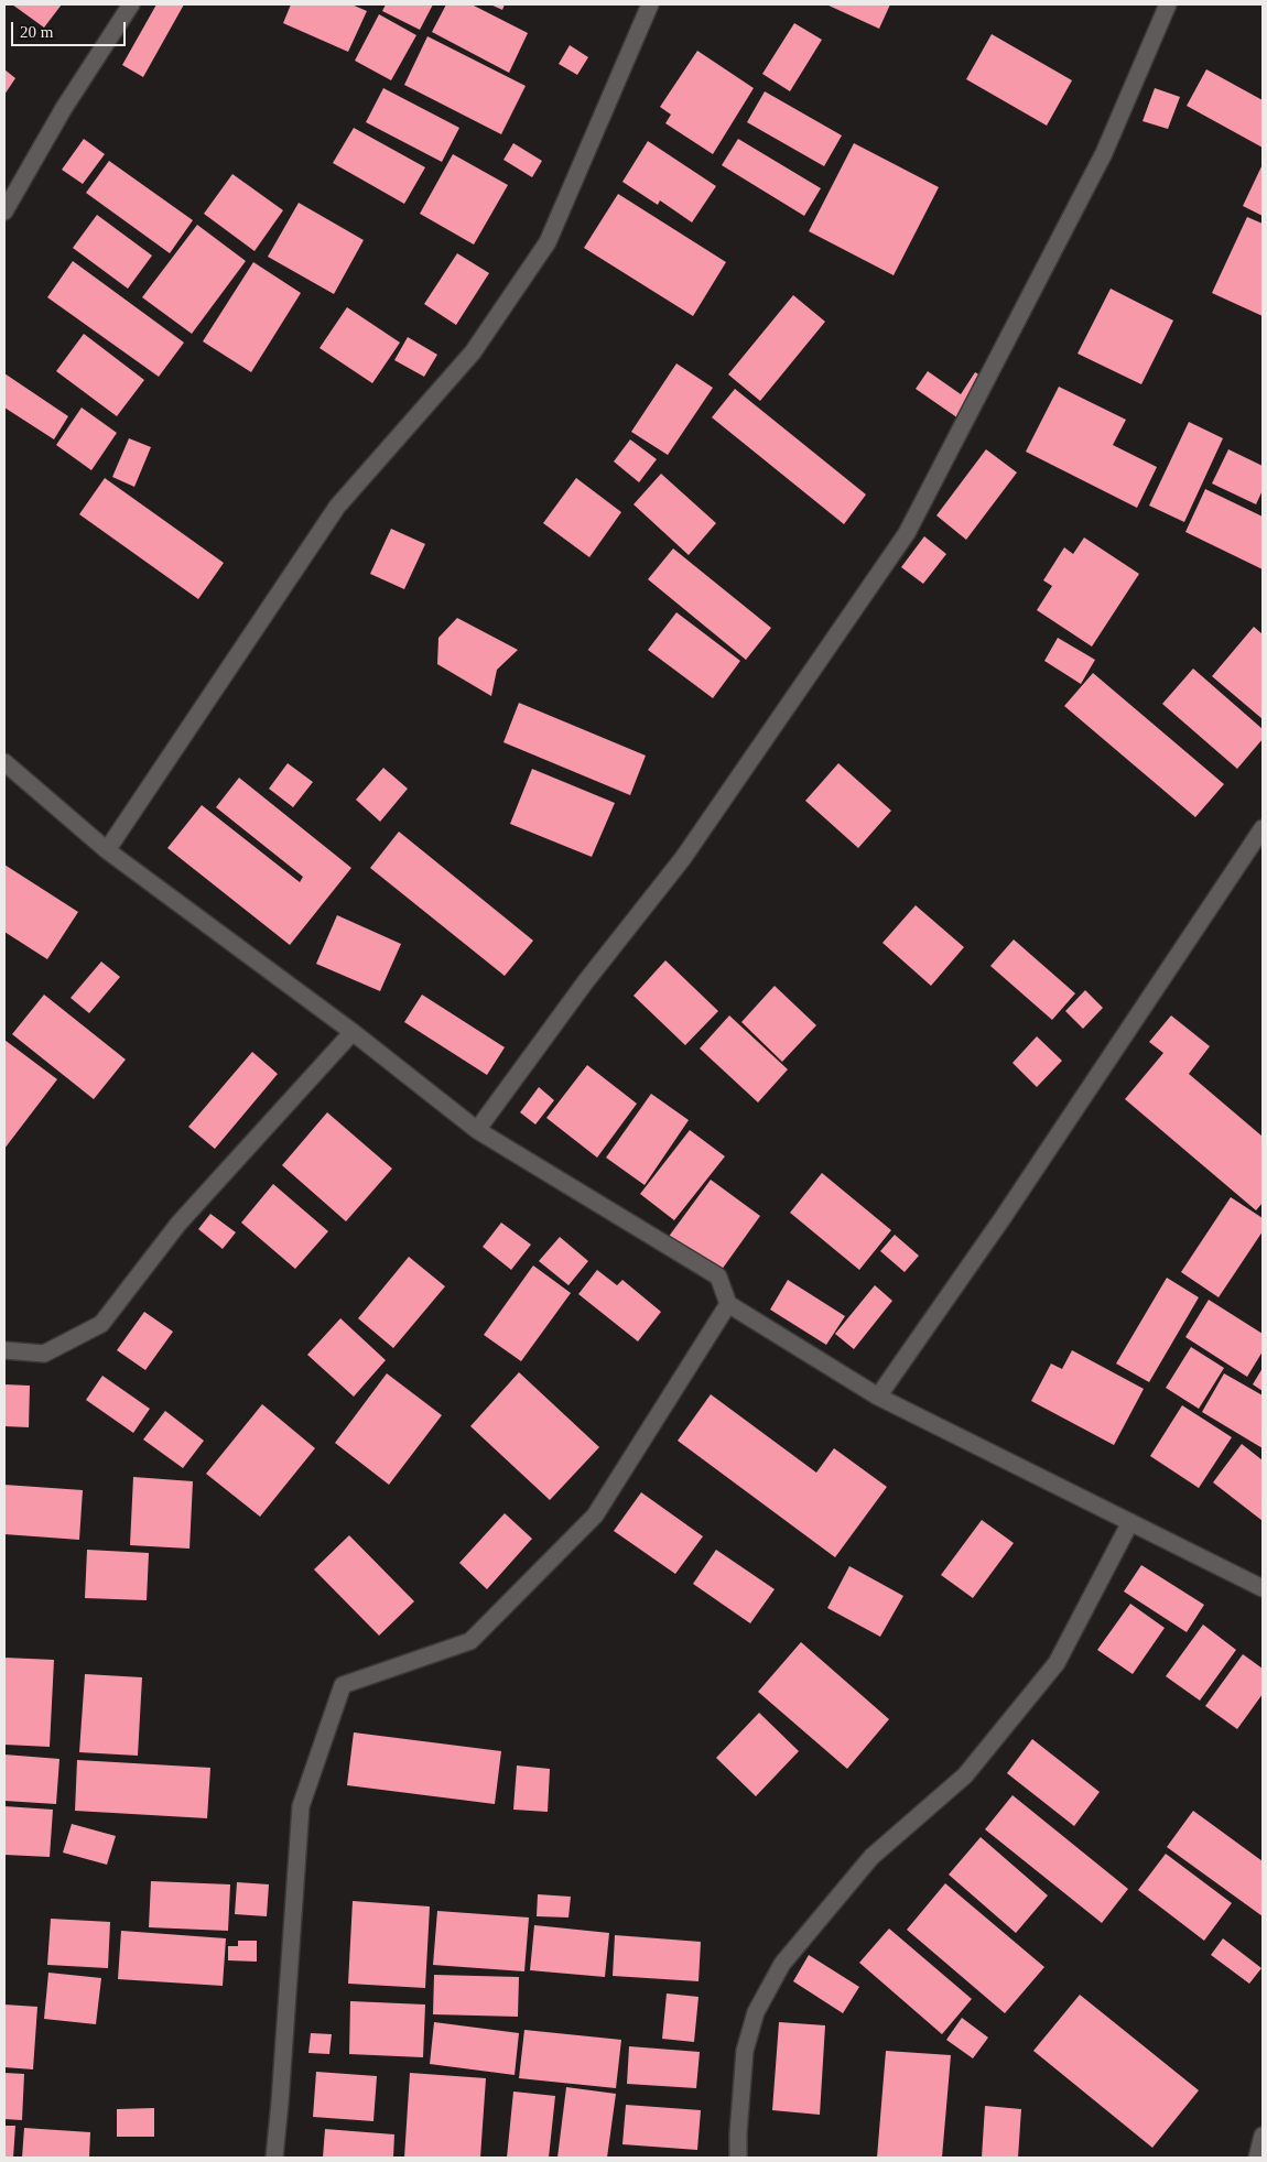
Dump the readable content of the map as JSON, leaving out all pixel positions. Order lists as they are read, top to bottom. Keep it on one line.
{"scale_bar":"20 m"}
